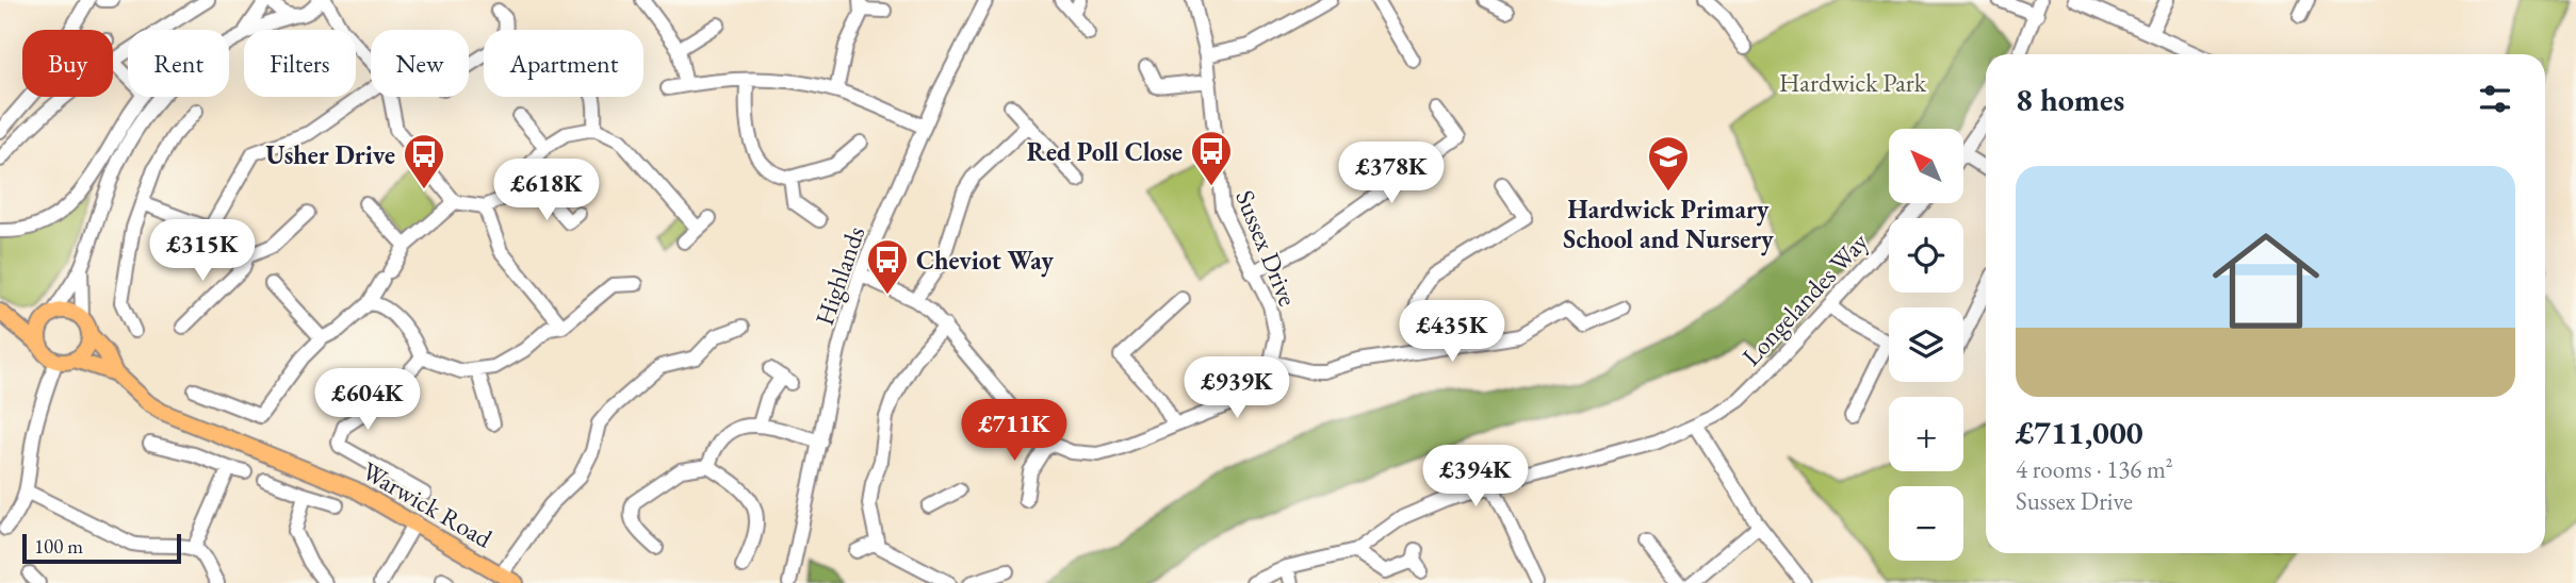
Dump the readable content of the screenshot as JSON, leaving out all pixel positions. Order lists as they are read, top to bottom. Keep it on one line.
{"streets":{"main road":["Warwick Road"],"street":["Sussex Drive","Highlands","Longelandes Way"]},"crossings":[["Sussex Drive","Highlands"]],"parks":["Hardwick Park"],"places":{"bus stop":["Red Poll Close","Usher Drive","Cheviot Way"],"school or university":["Hardwick Primary School and Nursery"]},"scale_bar":"100 m","north":"top left","page":{"chip":["Buy","Rent","Filters","New","Apartment"],"heading":"8 homes","map_buttons":["+","−"],"price":["£378K","£618K","£315K","£435K","£939K","£604K","£711K","£394K"],"list":[{"name":"£711,000","note":"4 rooms · 136 m² · Sussex Drive"}],"scale":"100 m"}}
